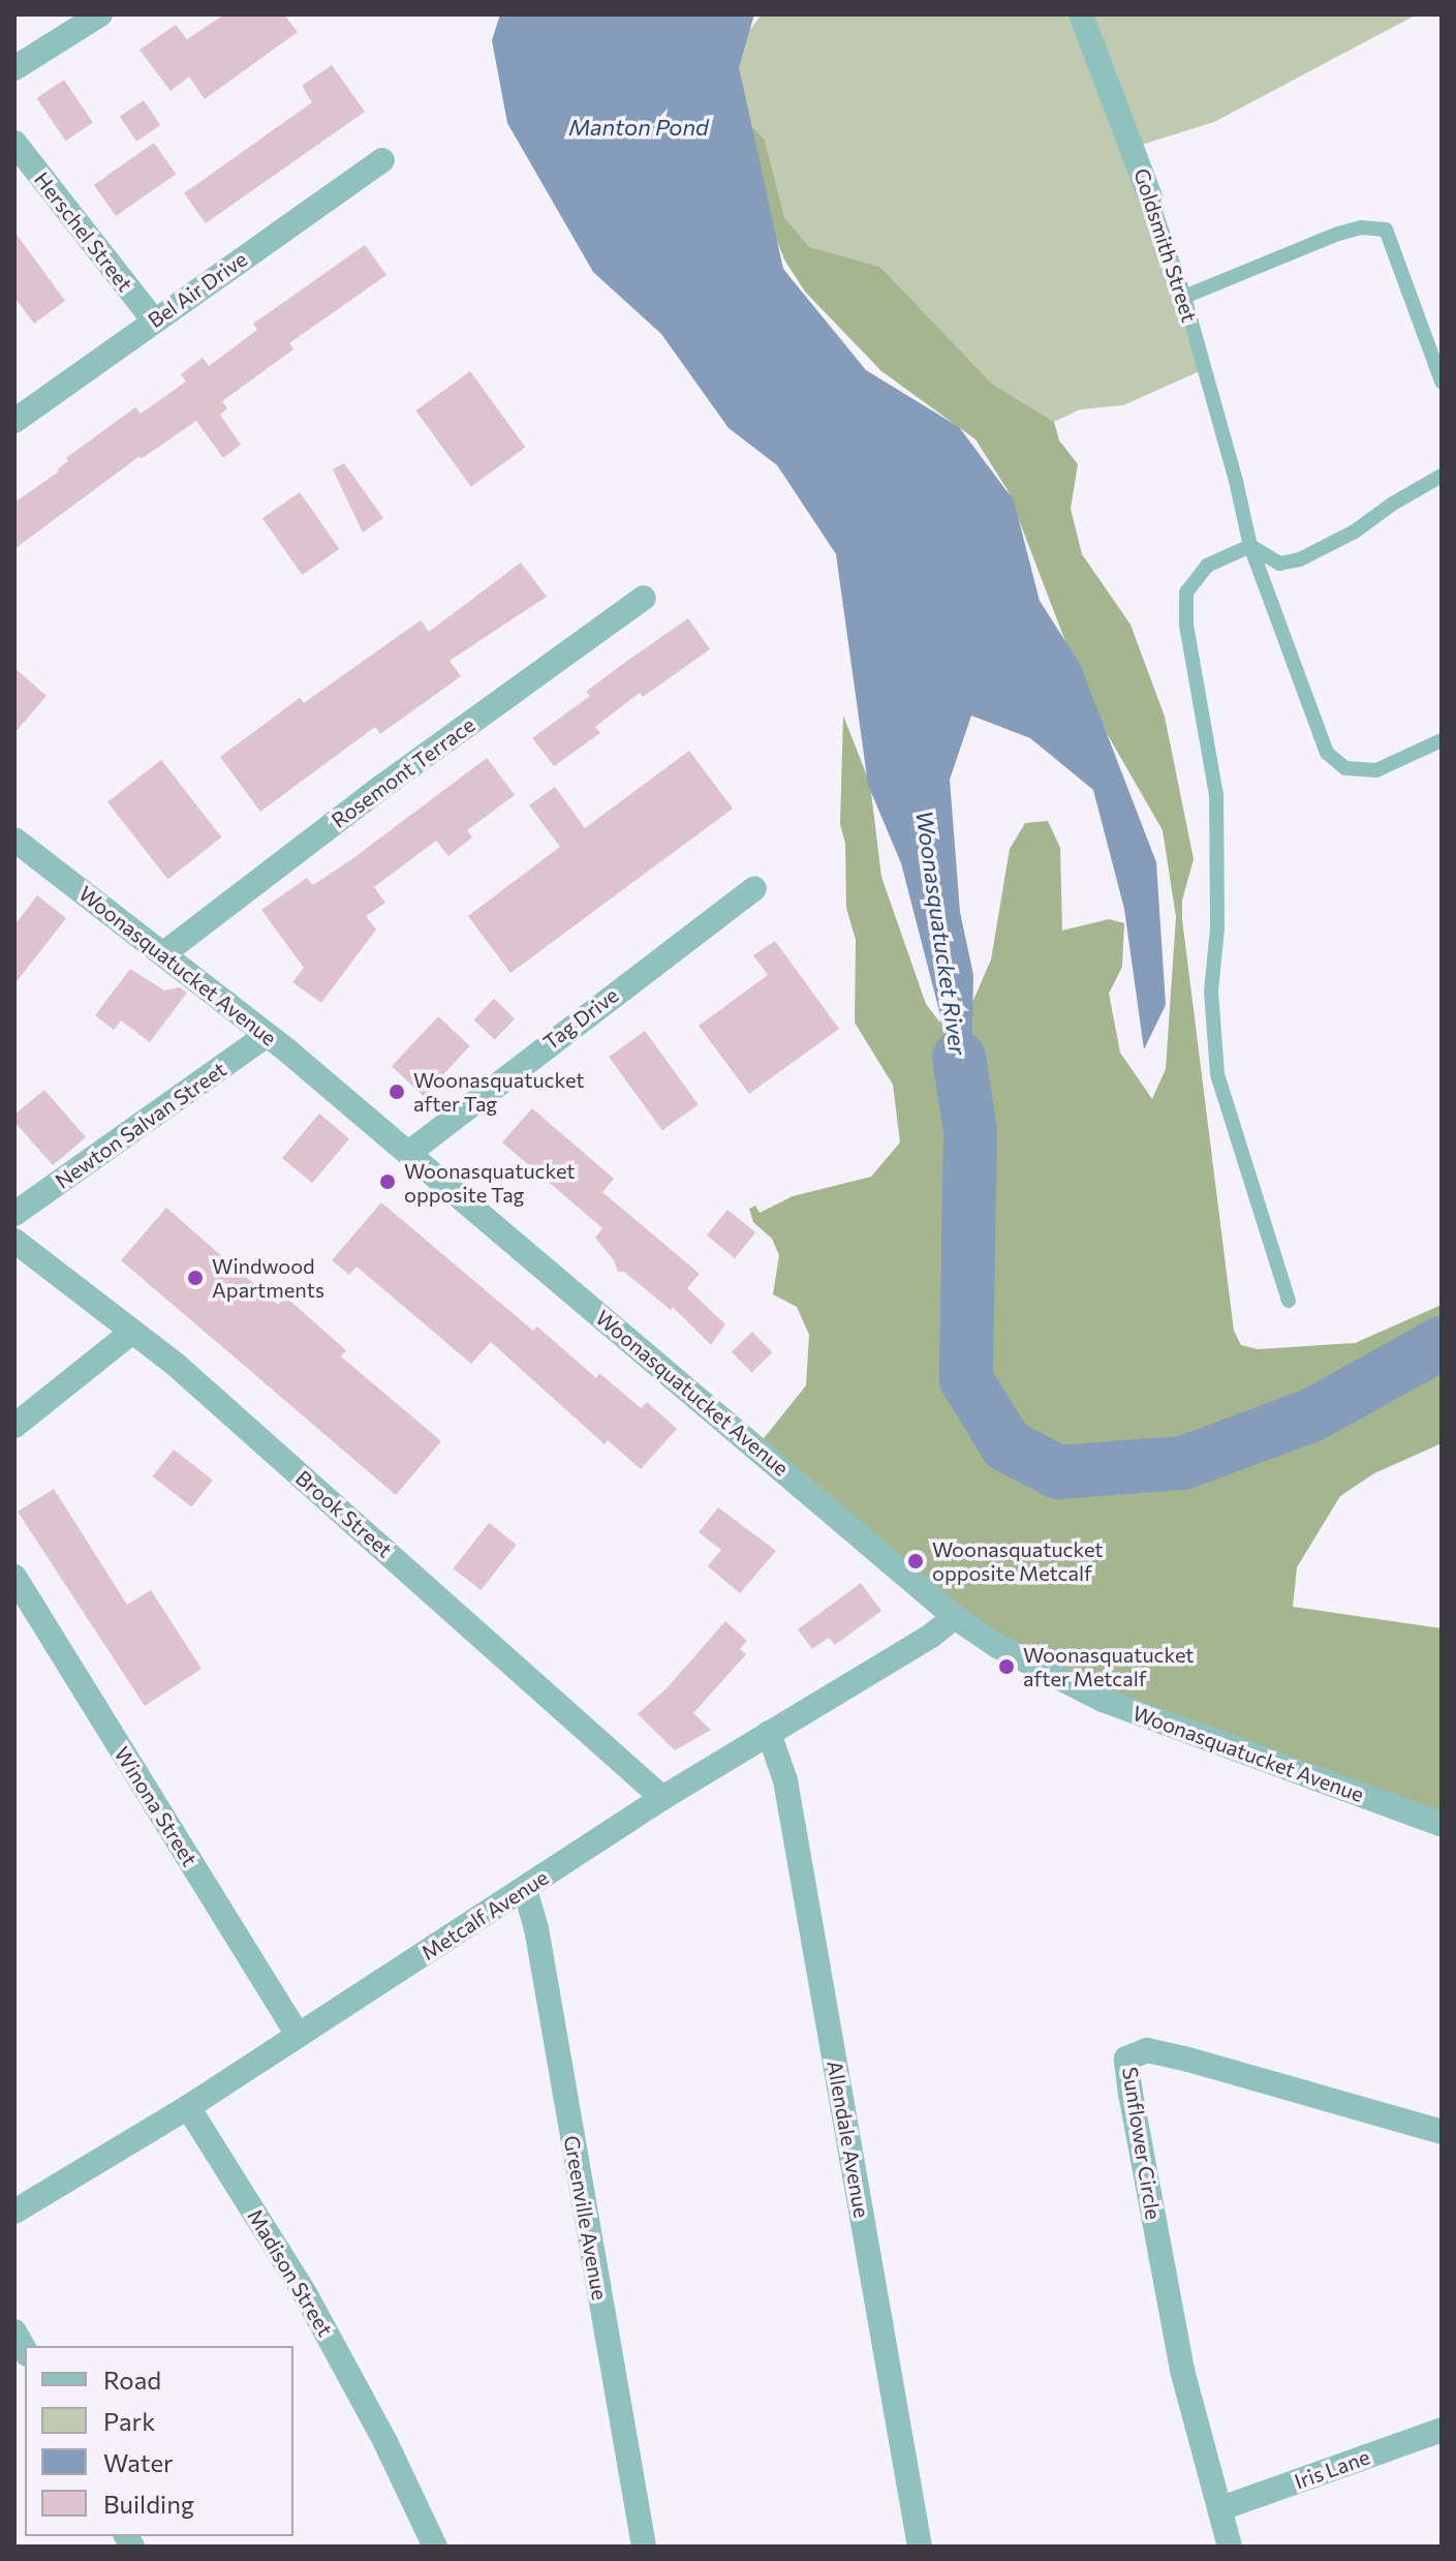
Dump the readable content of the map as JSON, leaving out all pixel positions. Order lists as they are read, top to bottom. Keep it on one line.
{"streets":{"street":["Herschel Street","Goldsmith Street","Bel Air Drive","Rosemont Terrace","Woonasquatucket Avenue","Tag Drive","Newton Salvan Street","Brook Street","Winona Street","Metcalf Avenue","Allendale Avenue","Sunflower Circle","Greenville Avenue","Madison Street","Iris Lane"]},"crossings":[["Herschel Street","Bel Air Drive"],["Rosemont Terrace","Woonasquatucket Avenue"],["Woonasquatucket Avenue","Tag Drive"],["Woonasquatucket Avenue","Newton Salvan Street"],["Woonasquatucket Avenue","Metcalf Avenue"],["Brook Street","Metcalf Avenue"],["Winona Street","Metcalf Avenue"],["Metcalf Avenue","Allendale Avenue"],["Metcalf Avenue","Greenville Avenue"],["Metcalf Avenue","Madison Street"],["Sunflower Circle","Iris Lane"]],"water":["Manton Pond","Woonasquatucket River"],"places":["Woonasquatucket after Tag","Woonasquatucket opposite Tag","Windwood Apartments","Woonasquatucket opposite Metcalf","Woonasquatucket after Metcalf"],"legend":["Road","Park","Water","Building"]}
